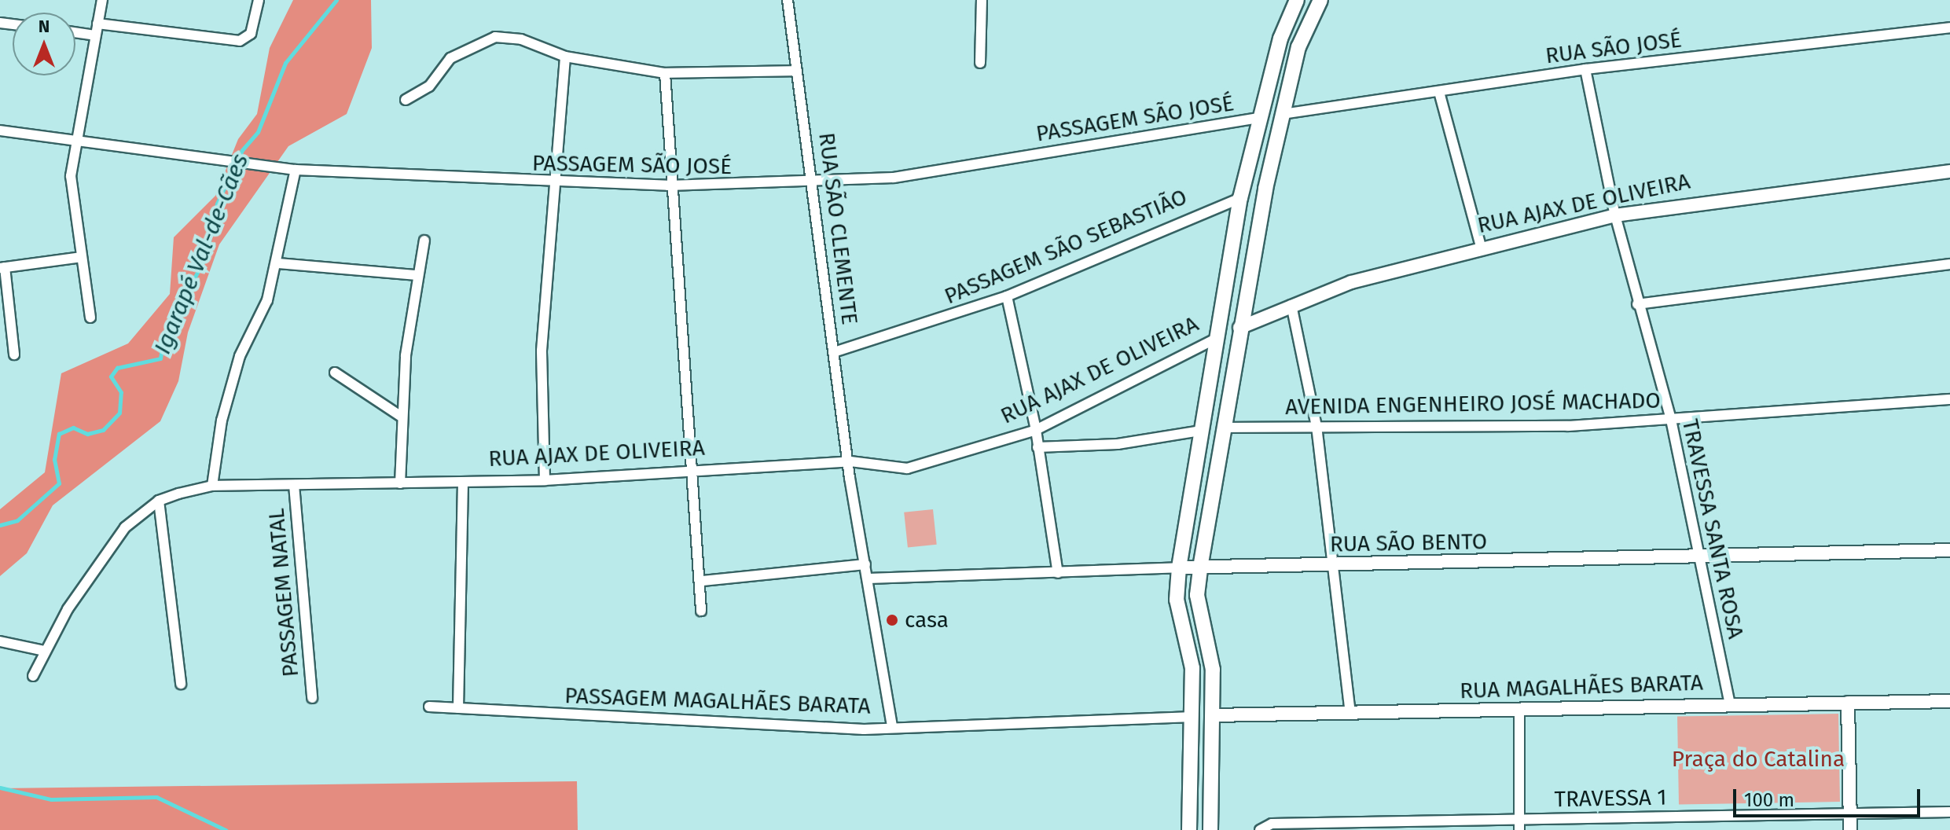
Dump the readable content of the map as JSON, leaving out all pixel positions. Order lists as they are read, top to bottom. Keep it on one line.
{"streets":{"main road":["RUA AJAX DE OLIVEIRA"],"street":["RUA SÃO JOSÉ","PASSAGEM SÃO JOSÉ","RUA SÃO CLEMENTE","PASSAGEM SÃO SEBASTIÃO","AVENIDA ENGENHEIRO JOSÉ MACHADO","TRAVESSA SANTA ROSA","RUA SÃO BENTO","PASSAGEM NATAL","RUA MAGALHÃES BARATA","PASSAGEM MAGALHÃES BARATA","TRAVESSA 1"]},"crossings":[["RUA SÃO JOSÉ","TRAVESSA SANTA ROSA"],["PASSAGEM SÃO JOSÉ","RUA SÃO CLEMENTE"],["RUA AJAX DE OLIVEIRA","RUA SÃO CLEMENTE"],["RUA AJAX DE OLIVEIRA","TRAVESSA SANTA ROSA"],["RUA AJAX DE OLIVEIRA","PASSAGEM NATAL"],["RUA SÃO CLEMENTE","PASSAGEM SÃO SEBASTIÃO"],["RUA SÃO CLEMENTE","RUA SÃO BENTO"],["RUA SÃO CLEMENTE","PASSAGEM MAGALHÃES BARATA"],["AVENIDA ENGENHEIRO JOSÉ MACHADO","TRAVESSA SANTA ROSA"],["TRAVESSA SANTA ROSA","RUA SÃO BENTO"],["TRAVESSA SANTA ROSA","RUA MAGALHÃES BARATA"]],"water":["Igarapé Val-de-Cães"],"parks":["Praça do Catalina"],"places":["casa"],"scale_bar":"100 m","north":"top"}
